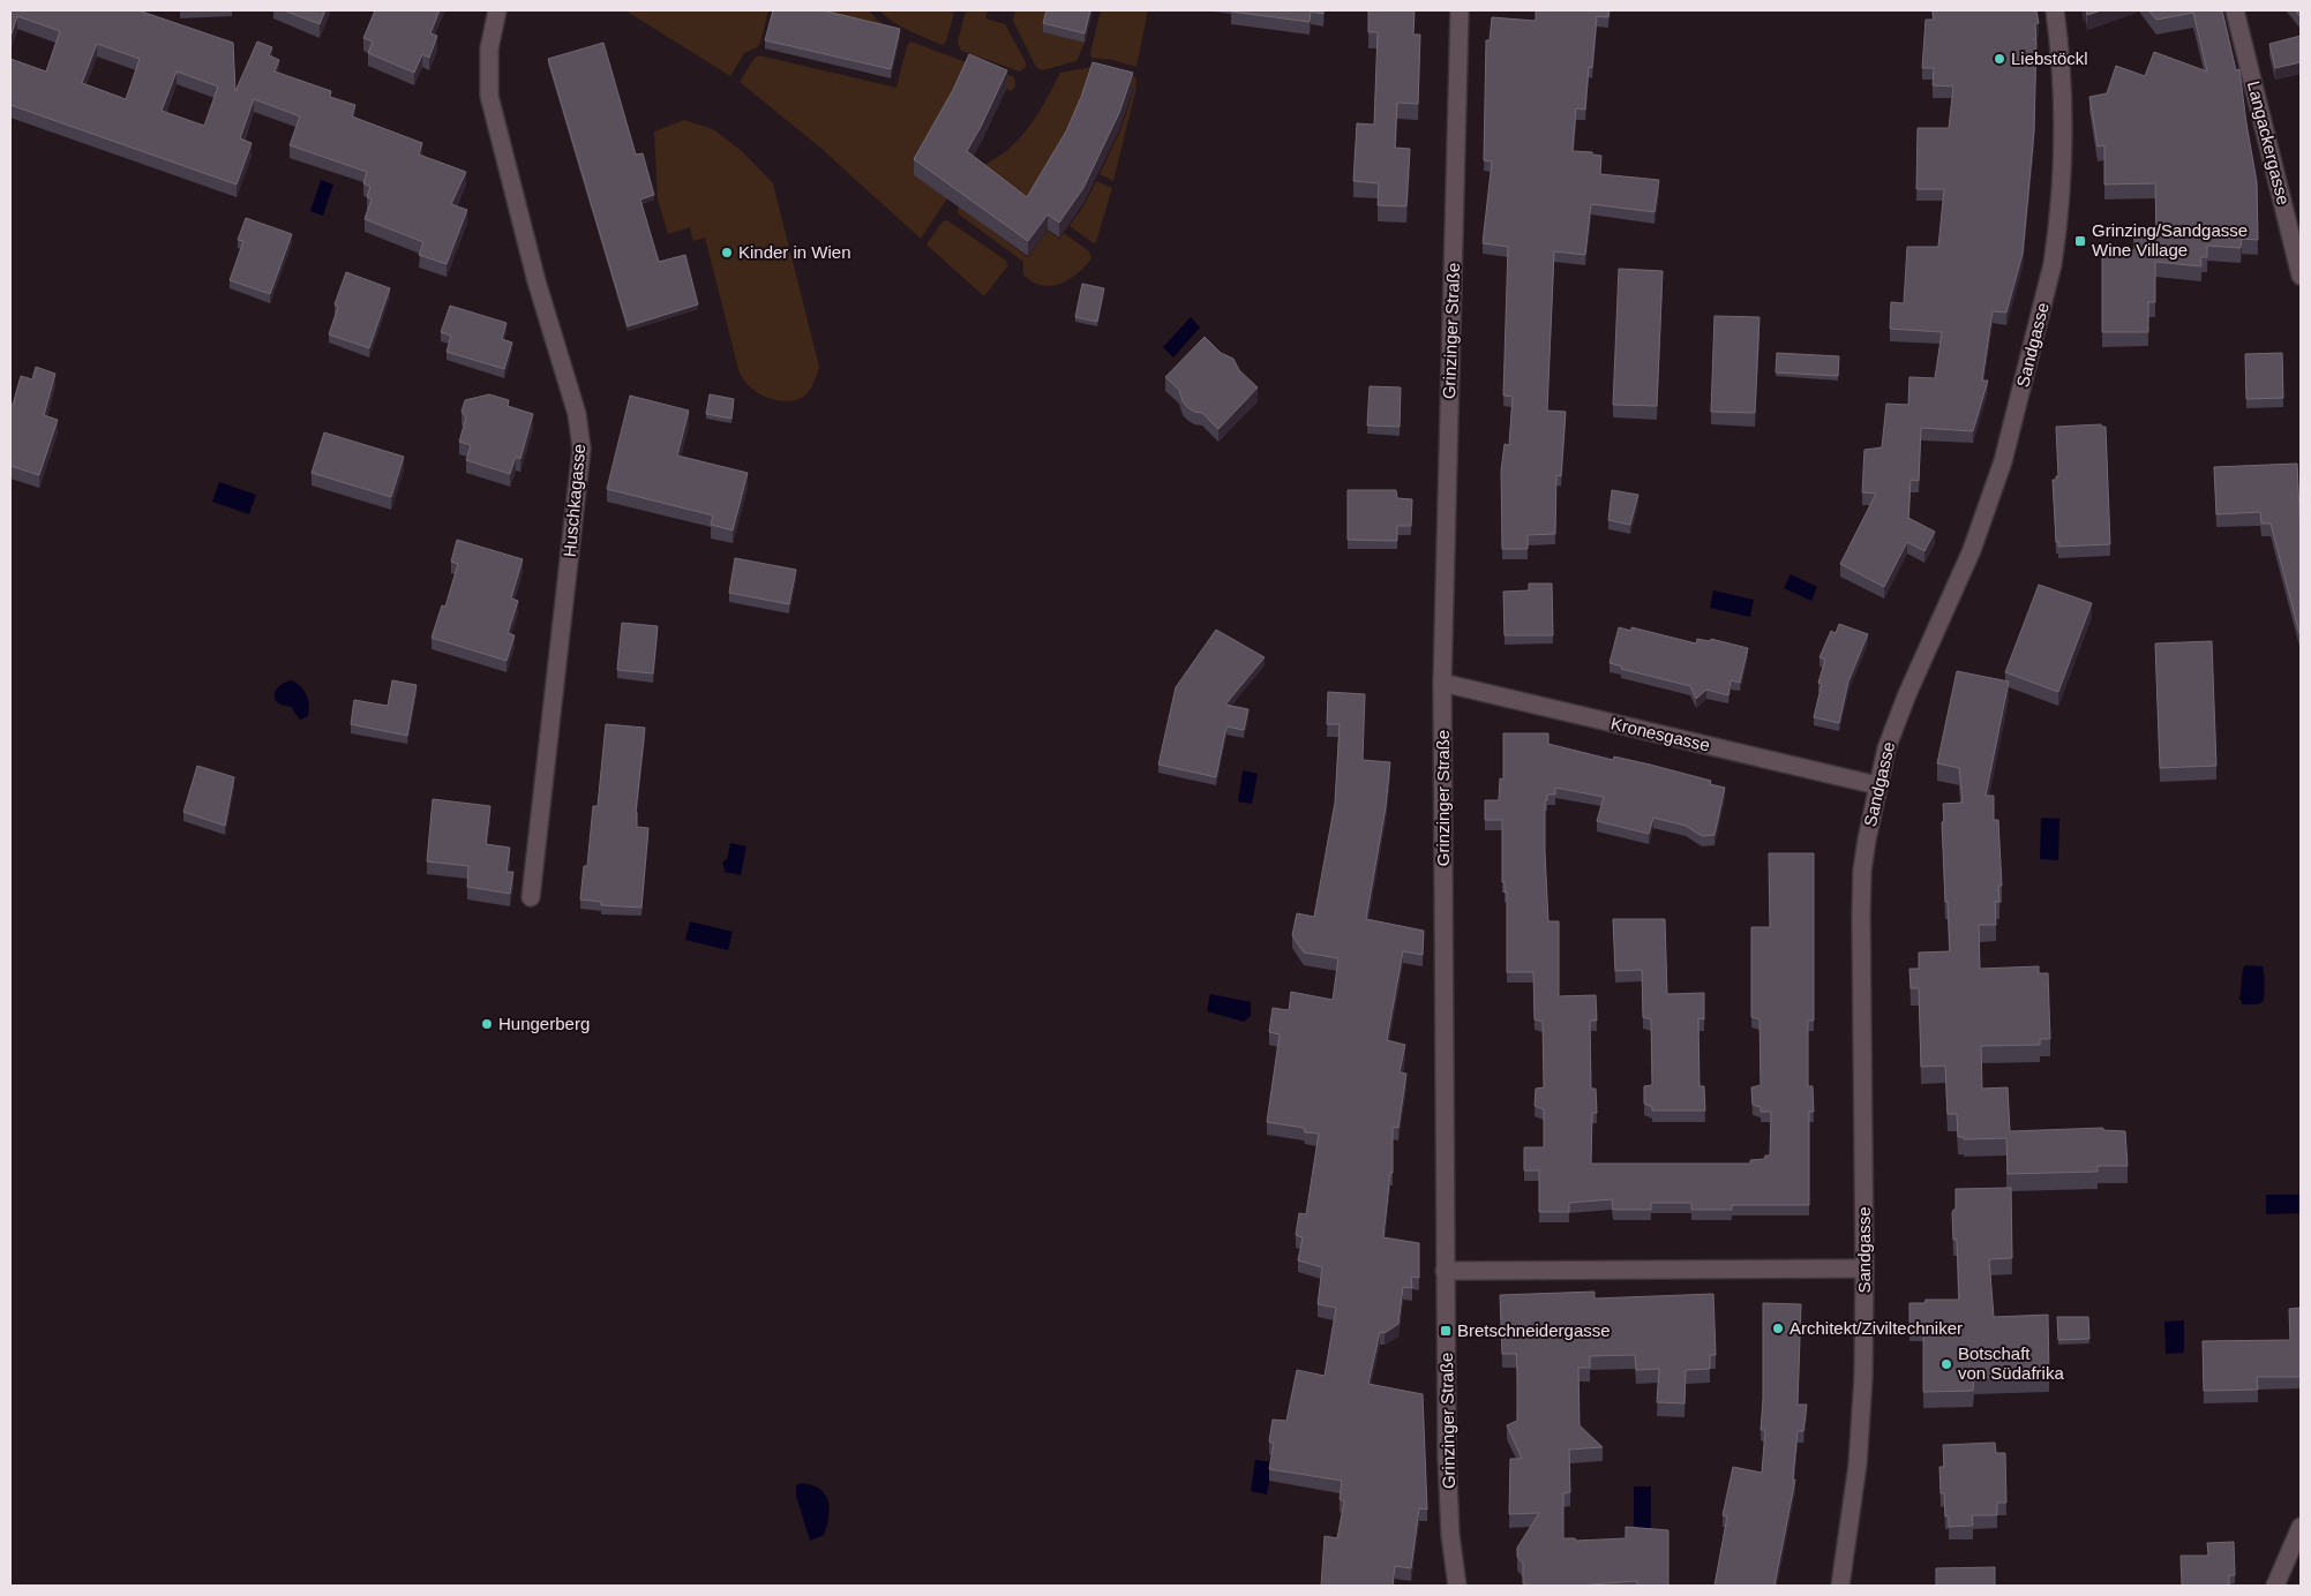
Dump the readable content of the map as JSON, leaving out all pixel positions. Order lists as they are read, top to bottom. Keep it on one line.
{"streets":{"street":["Langackergasse","Grinzinger Straße","Sandgasse","Huschkagasse","Kronesgasse"]},"crossings":[["Grinzinger Straße","Kronesgasse"],["Sandgasse","Kronesgasse"]],"places":{"other":["Liebstöckl","Kinder in Wien","Hungerberg","Architekt/Ziviltechniker","Botschaft von Südafrika"],"transit":["Grinzing/Sandgasse Wine Village","Bretschneidergasse"]}}
